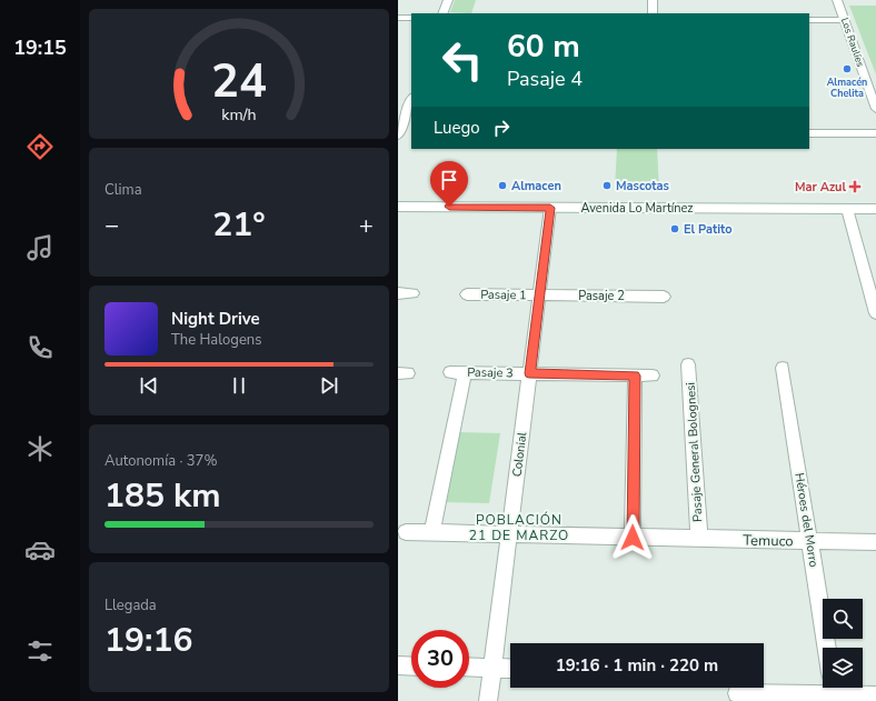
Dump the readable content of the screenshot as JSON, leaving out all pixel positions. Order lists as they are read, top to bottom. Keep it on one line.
{"streets":{"street":["Los Raulíes","Avenida Lo Martínez","Pasaje 1","Pasaje 2","Pasaje 3","Pasaje General Bolognesi","Colonial","Héroes del Morro","Temuco"]},"crossings":[["Avenida Lo Martínez","Colonial"],["Pasaje 1","Pasaje 2"],["Pasaje 1","Colonial"],["Pasaje 2","Colonial"],["Pasaje 3","Colonial"],["Pasaje 3","Temuco"],["Pasaje General Bolognesi","Temuco"],["Colonial","Temuco"],["Héroes del Morro","Temuco"]],"districts":["POBLACIÓN 21 DE MARZO"],"places":{"other":["Almacén Chelita","Almacen","Mascotas","El Patito"],"health":["Mar Azul"]},"page":{"tabs":"19:15","turn":["60 m","Pasaje 4"],"then":"Luego","tile":["Clima",["Autonomía · 37%","185 km"],["Llegada","19:16"]],"heat":["−","21°","+"],"song":["Night Drive","The Halogens"],"limit":"30","trip":"19:16 · 1 min · 220 m","gauge":["24","km/h"]}}
